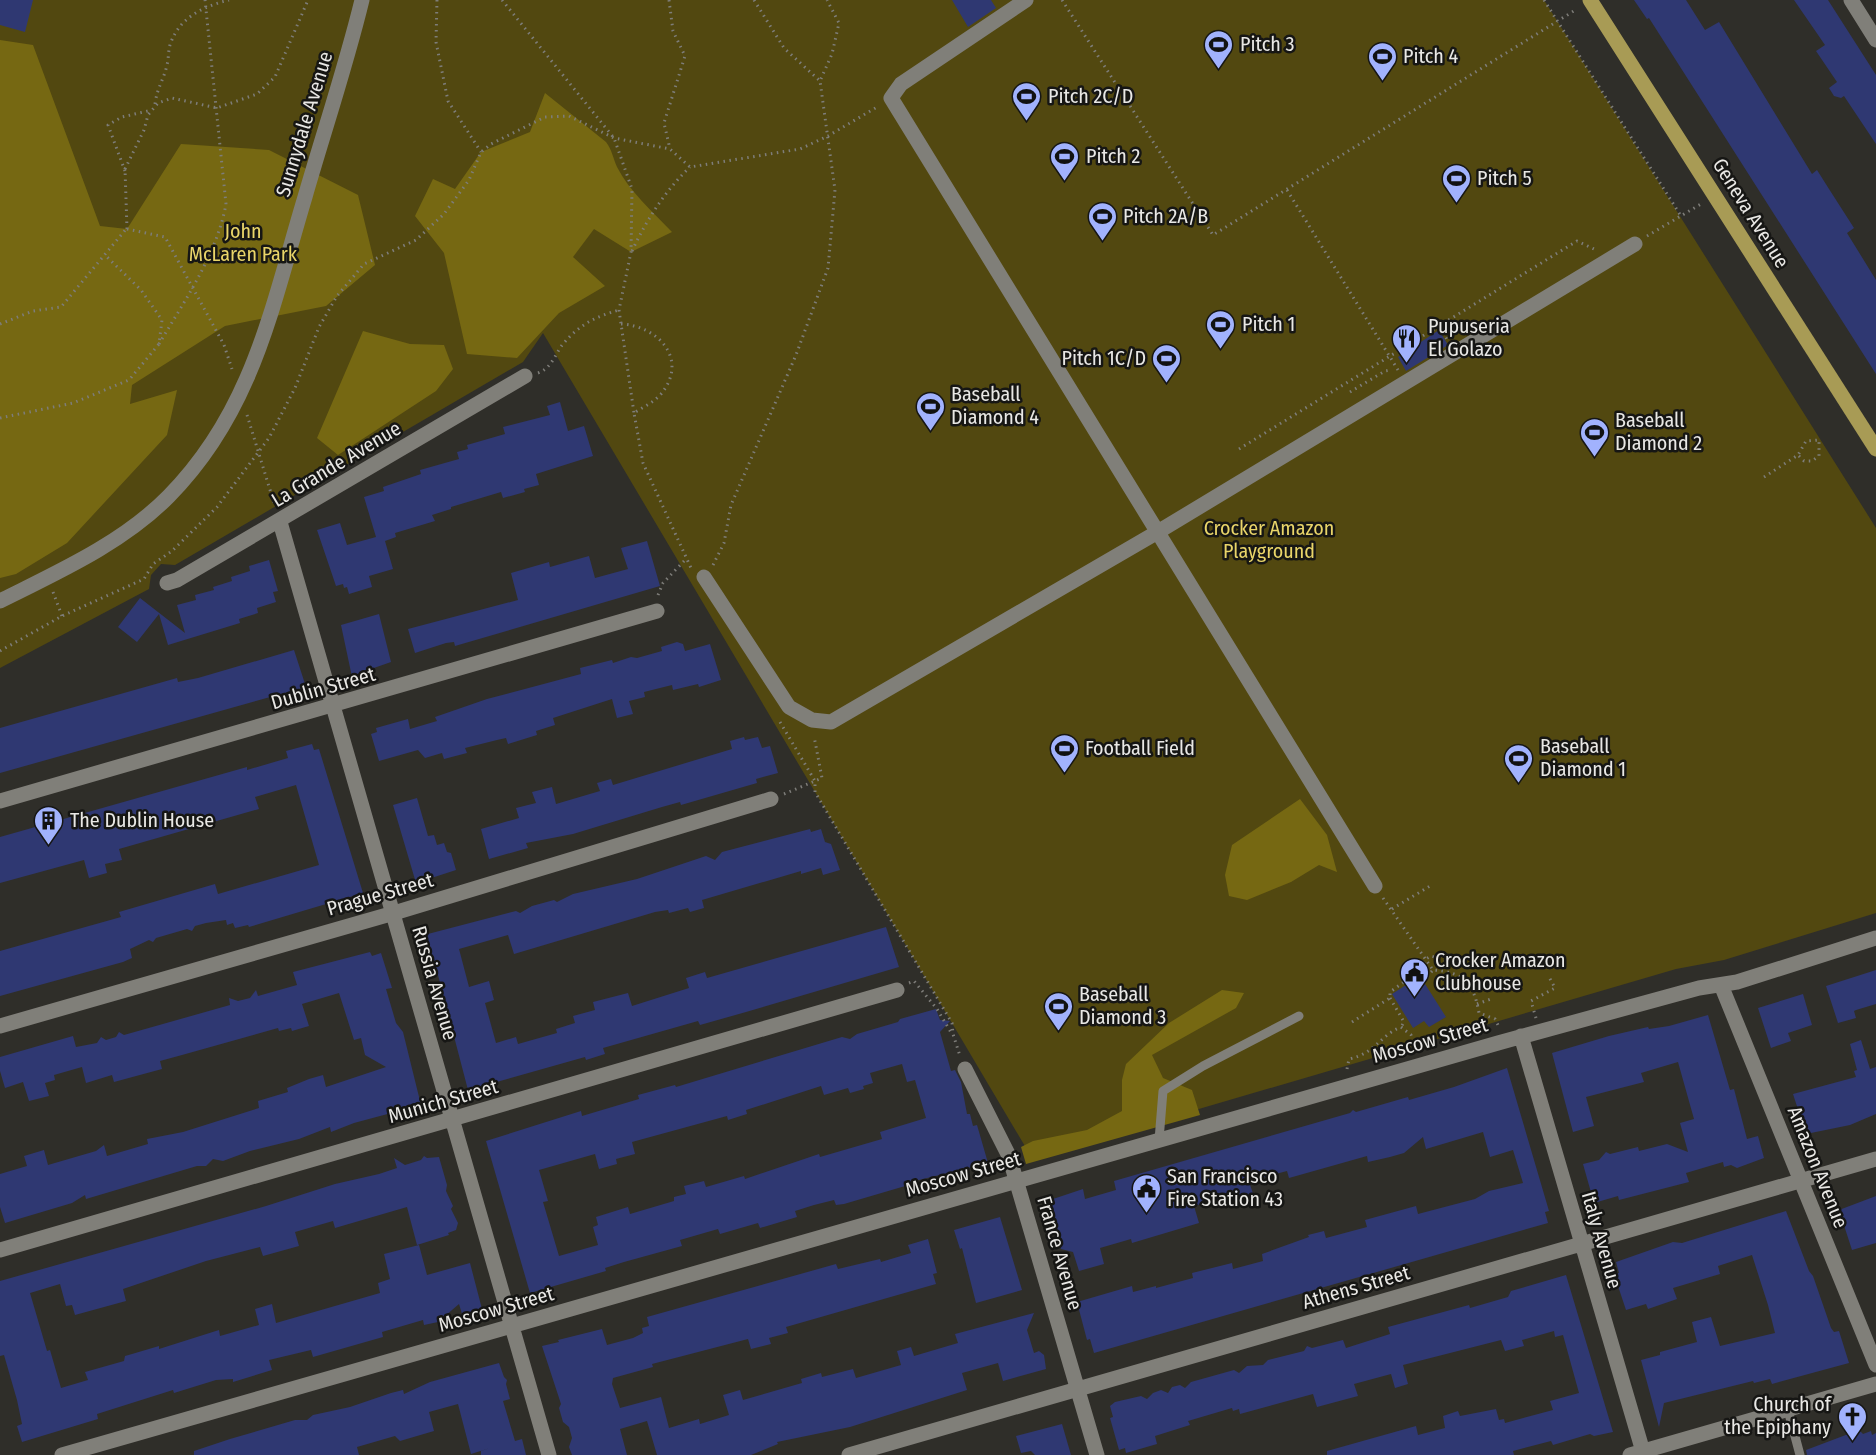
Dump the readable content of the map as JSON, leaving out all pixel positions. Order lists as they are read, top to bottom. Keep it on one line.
{"streets":{"main road":["Geneva Avenue"],"street":["Sunnydale Avenue","La Grande Avenue","Dublin Street","Prague Street","Russia Avenue","Moscow Street","Munich Street","Amazon Avenue","Italy Avenue","France Avenue","Athens Street"]},"crossings":[["La Grande Avenue","Russia Avenue"],["Dublin Street","Russia Avenue"],["Prague Street","Russia Avenue"],["Russia Avenue","Moscow Street"],["Russia Avenue","Munich Street"],["Moscow Street","Amazon Avenue"],["Moscow Street","Italy Avenue"],["Moscow Street","France Avenue"],["Amazon Avenue","Athens Street"],["Italy Avenue","Athens Street"],["France Avenue","Athens Street"]],"parks":["John McLaren Park","Crocker Amazon Playground"],"places":{"sports":["Pitch 3","Pitch 4","Pitch 2C/D","Pitch 2","Pitch 5","Pitch 2A/B","Pitch 1","Pitch 1C/D","Baseball Diamond 4","Baseball Diamond 2","Football Field","Baseball Diamond 1","Baseball Diamond 3"],"restaurant":["Pupuseria El Golazo"],"building":["The Dublin House"],"public building":["Crocker Amazon Clubhouse","San Francisco Fire Station 43"],"church":["Church of the Epiphany"]}}
